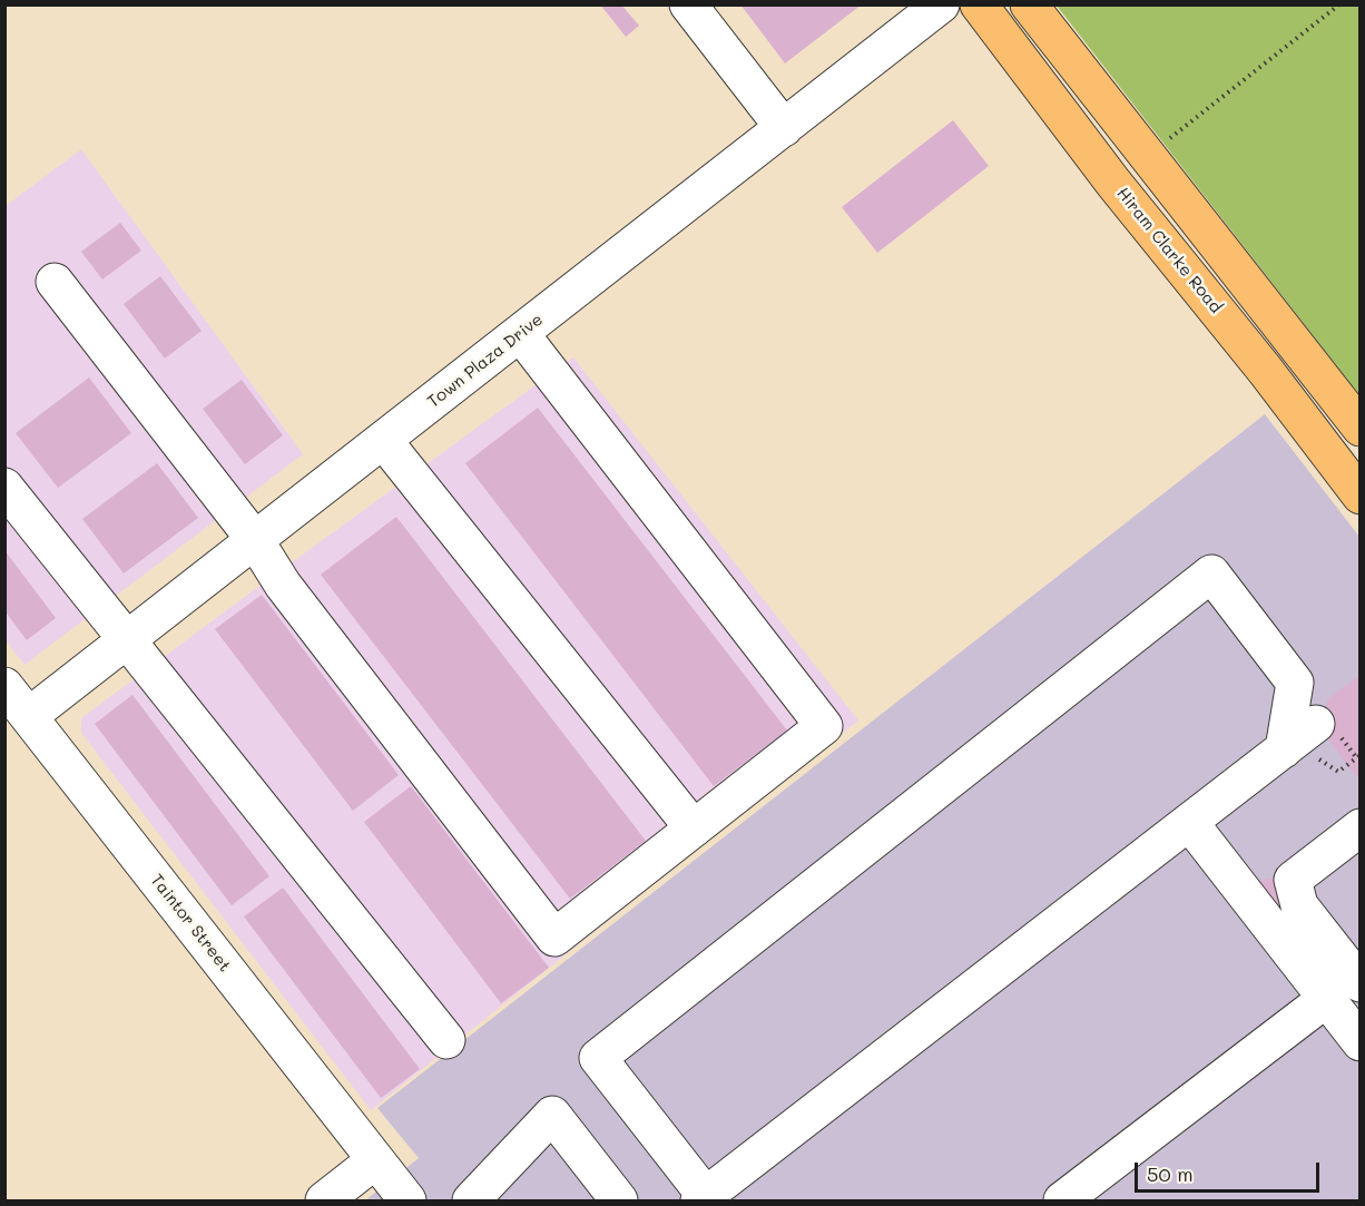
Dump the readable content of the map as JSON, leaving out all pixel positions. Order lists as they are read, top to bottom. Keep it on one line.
{"streets":{"main road":["Hiram Clarke Road"],"street":["Town Plaza Drive","Taintor Street"]},"crossings":[["Town Plaza Drive","Taintor Street"]],"scale_bar":"50 m"}
